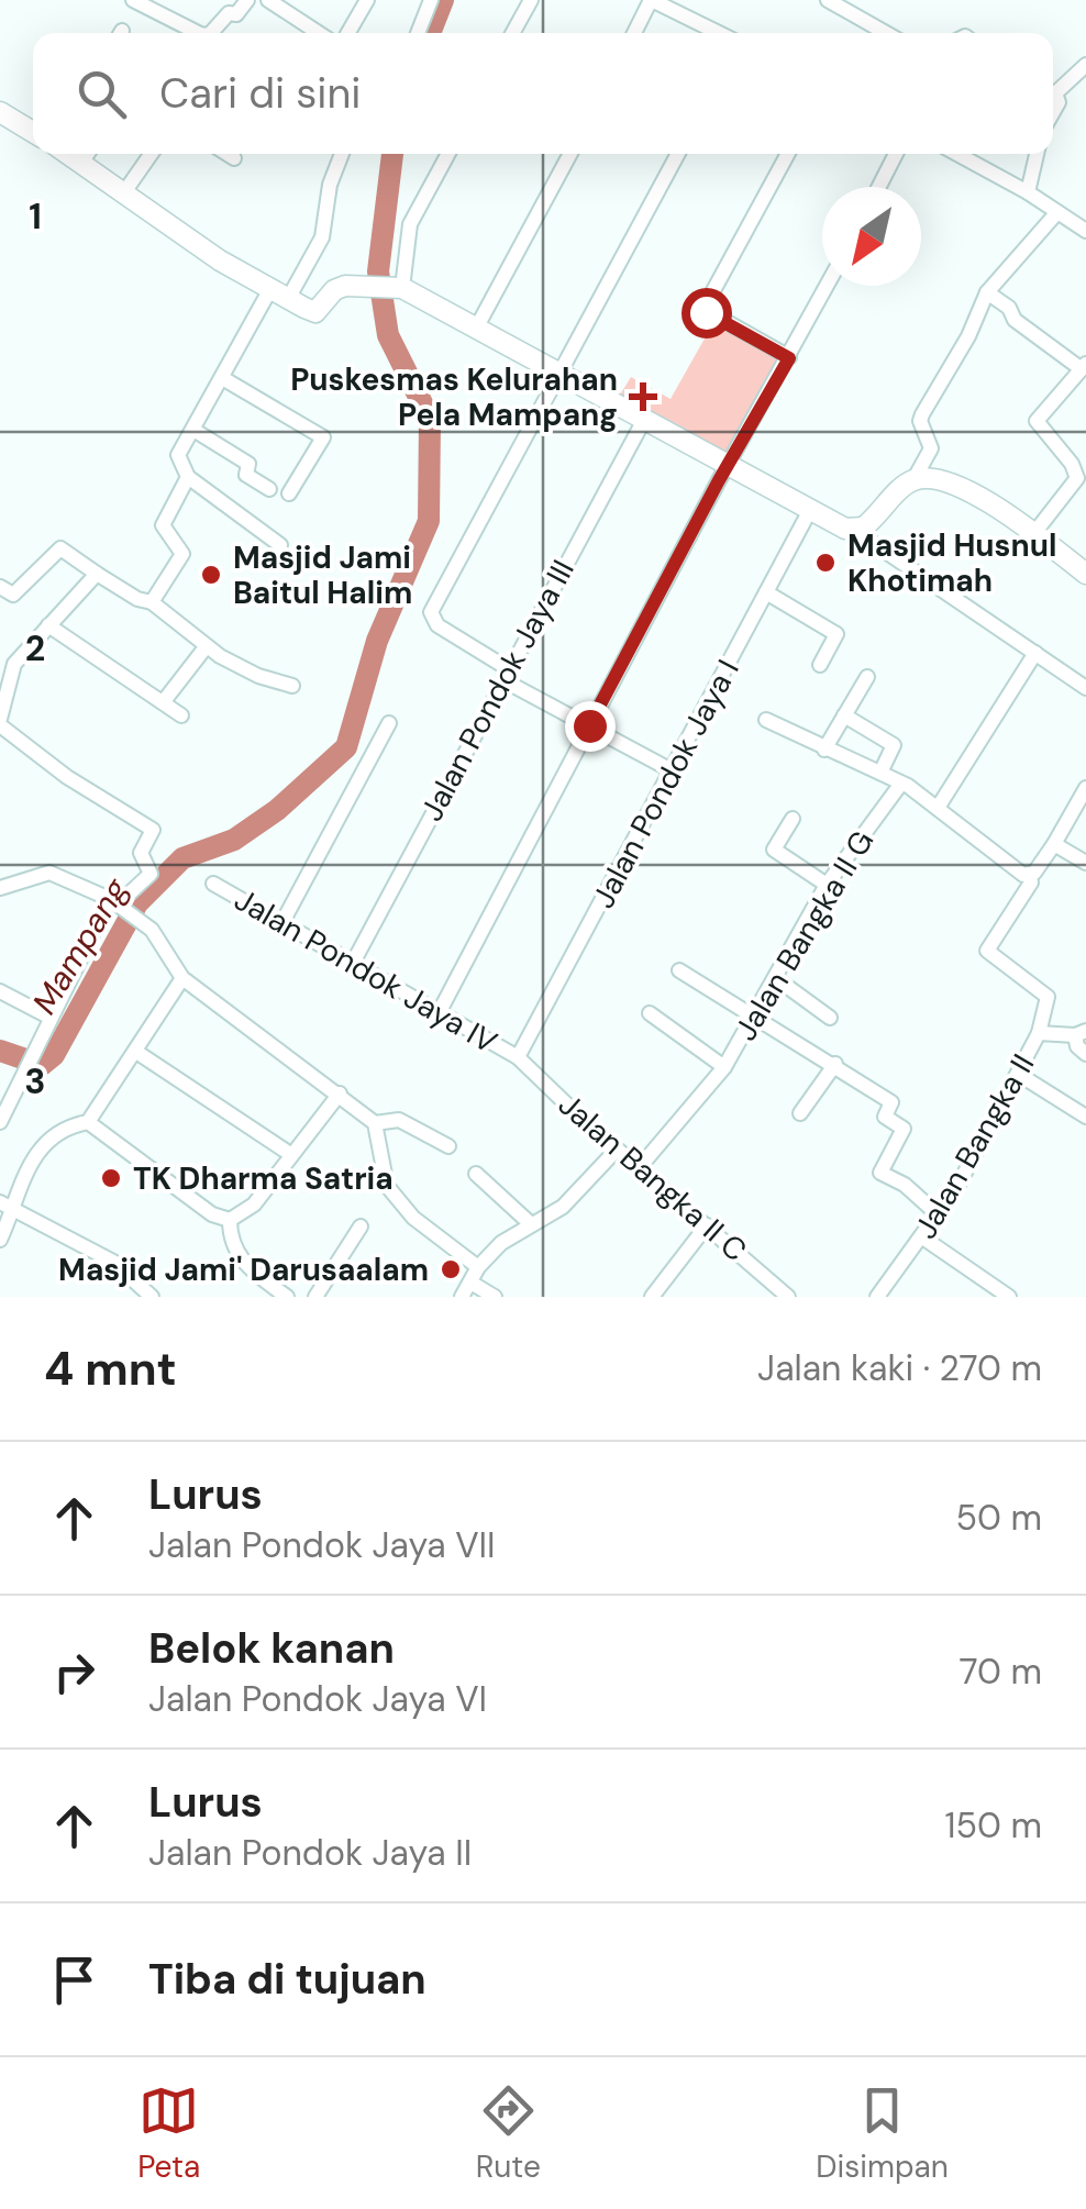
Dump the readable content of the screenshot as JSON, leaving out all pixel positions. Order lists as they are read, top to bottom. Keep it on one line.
{"streets":{"street":["Jalan Pondok Jaya III","Jalan Pondok Jaya I","Jalan Bangka II G","Jalan Pondok Jaya IV","Jalan Bangka II","Jalan Bangka II C"]},"crossings":[["Jalan Pondok Jaya III","Jalan Pondok Jaya IV"],["Jalan Pondok Jaya I","Jalan Pondok Jaya IV"],["Jalan Pondok Jaya I","Jalan Bangka II C"],["Jalan Bangka II G","Jalan Bangka II C"],["Jalan Pondok Jaya IV","Jalan Bangka II C"]],"water":["Mampang"],"places":{"health":["Puskesmas Kelurahan Pela Mampang"],"other":["Masjid Husnul Khotimah","Masjid Jami Baitul Halim","TK Dharma Satria","Masjid Jami' Darusaalam"]},"north":"bottom left","page":{"search":"Cari di sini","heading":["4 mnt","Jalan kaki · 270 m"],"list":[["Lurus","Jalan Pondok Jaya VII","50 m"],["Belok kanan","Jalan Pondok Jaya VI","70 m"],["Lurus","Jalan Pondok Jaya II","150 m"],"Tiba di tujuan"],"nav":["Peta","Rute","Disimpan"]},"grid":{"rows":["1","2","3"]}}
